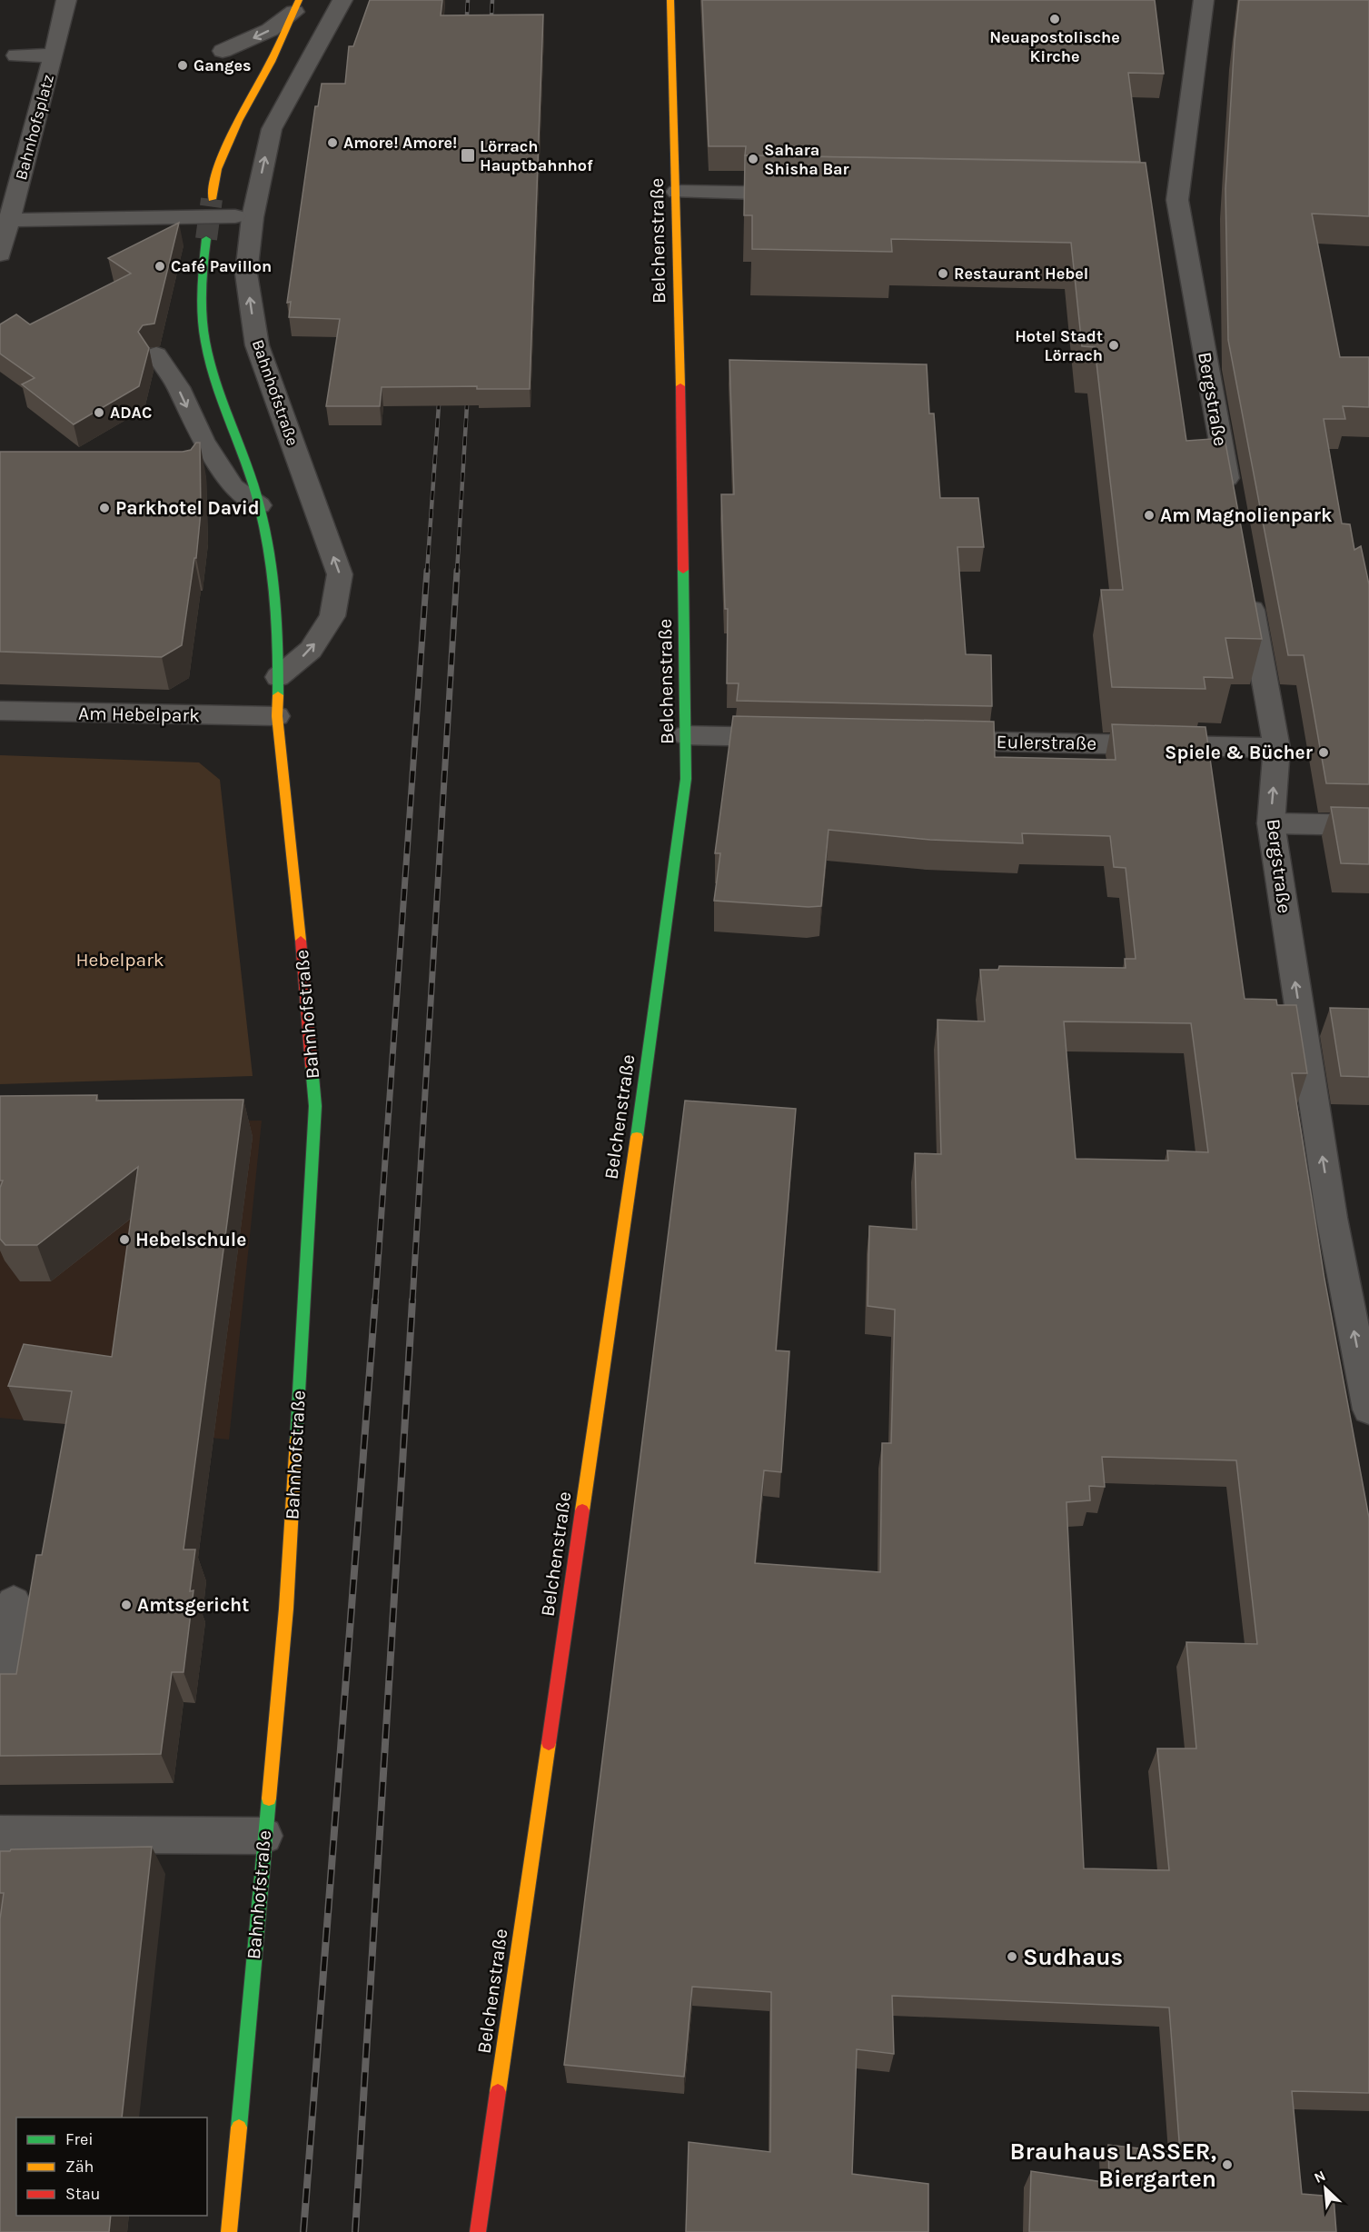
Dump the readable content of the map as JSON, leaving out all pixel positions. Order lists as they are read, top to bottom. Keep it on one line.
{"streets":{"main road":["Belchenstraße","Bahnhofstraße"],"street":["Bahnhofsplatz","Bergstraße","Am Hebelpark","Eulerstraße"]},"crossings":[["Bahnhofstraße","Am Hebelpark"],["Bergstraße","Eulerstraße"]],"one_way":["Bergstraße"],"parks":["Hebelpark"],"places":{"other":["Neuapostolische Kirche","Ganges","Amore! Amore!","Sahara Shisha Bar","Café Pavillon","Restaurant Hebel","Hotel Stadt Lörrach","ADAC","Parkhotel David","Am Magnolienpark","Spiele & Bücher","Hebelschule","Amtsgericht","Sudhaus","Brauhaus LASSER, Biergarten"],"transit":["Lörrach Hauptbahnhof"]},"legend":["Frei","Zäh","Stau"],"north":"top left"}
